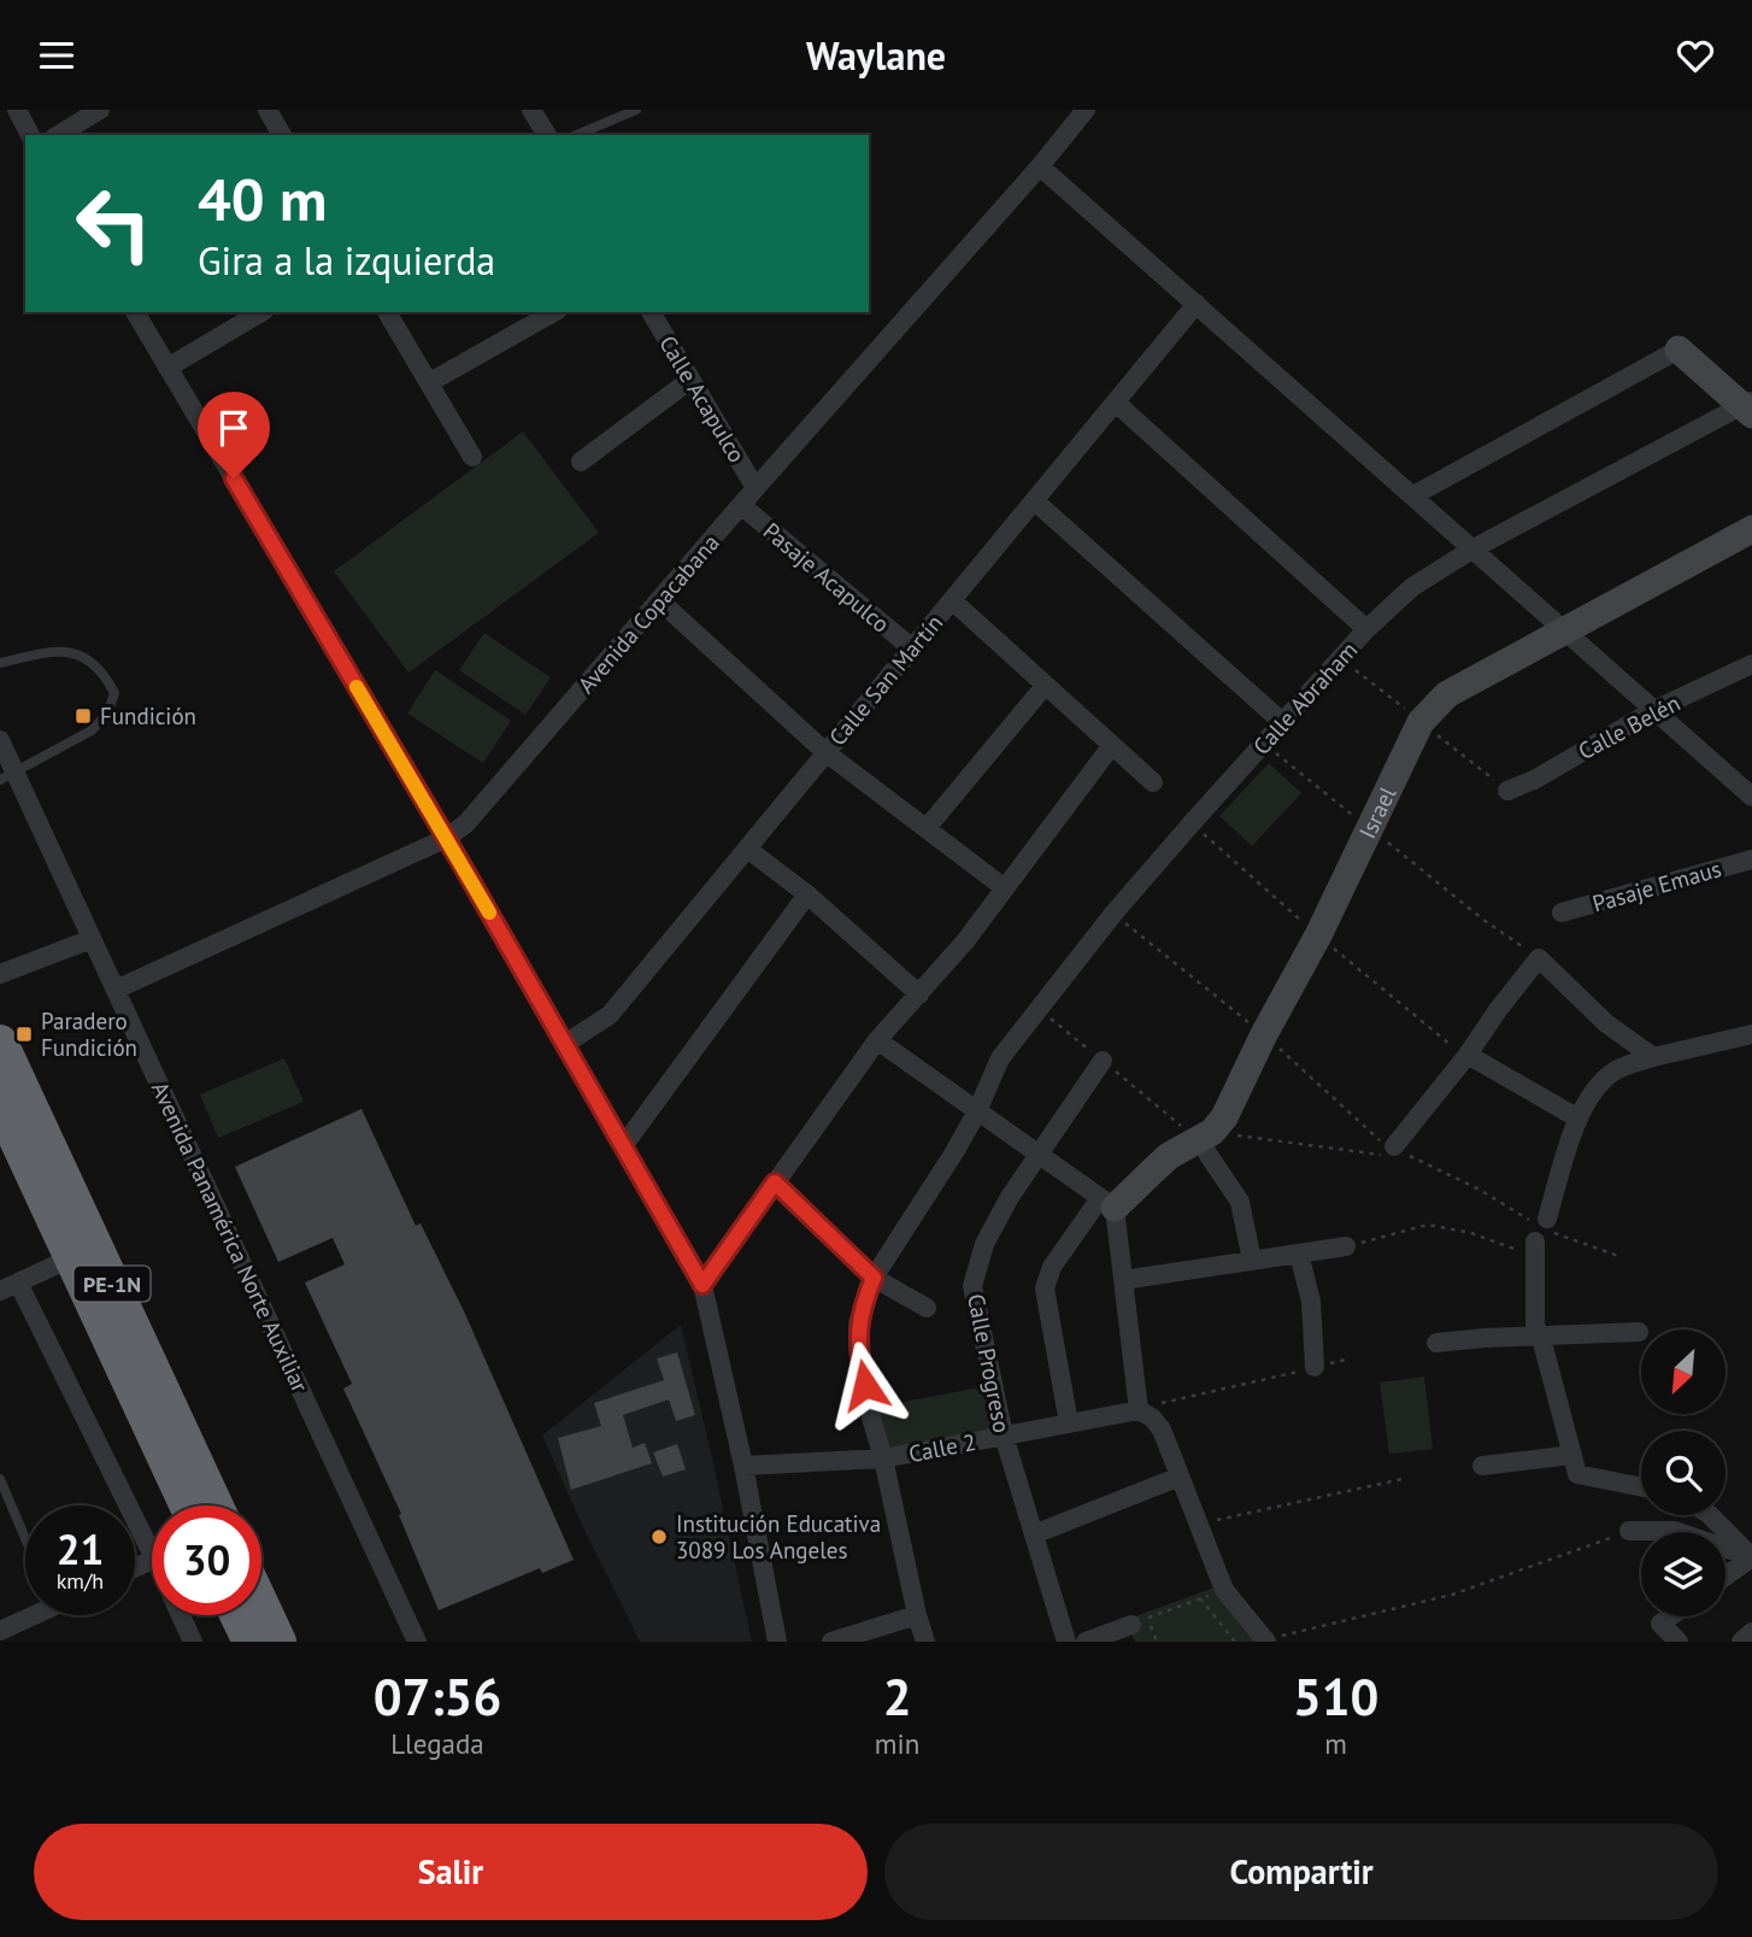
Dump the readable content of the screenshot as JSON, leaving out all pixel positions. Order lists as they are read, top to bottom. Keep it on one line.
{"streets":{"highway":["PE-1N"],"street":["Calle Acapulco","Pasaje Acapulco","Avenida Copacabana","Calle San Martín","Calle Abraham","Calle Belén","Israel","Pasaje Emaus","Avenida Panamérica Norte Auxiliar","Calle Progreso","Calle 2"]},"crossings":[["Calle Acapulco","Avenida Copacabana"],["Pasaje Acapulco","Avenida Copacabana"],["Pasaje Acapulco","Calle San Martín"],["Avenida Copacabana","Avenida Panamérica Norte Auxiliar"],["Calle Abraham","Calle 2"],["Calle Progreso","Calle 2"]],"places":{"transit":["Fundición","Paradero Fundición"],"other":["Institución Educativa 3089 Los Angeles"]},"north":"bottom left","page":{"header":"Waylane","turn":["40 m","Gira a la izquierda"],"speed":"21 km/h","limit":"30","eta":["07:56","Llegada","2","min","510","m"],"buttons":["Salir","Compartir"]}}
